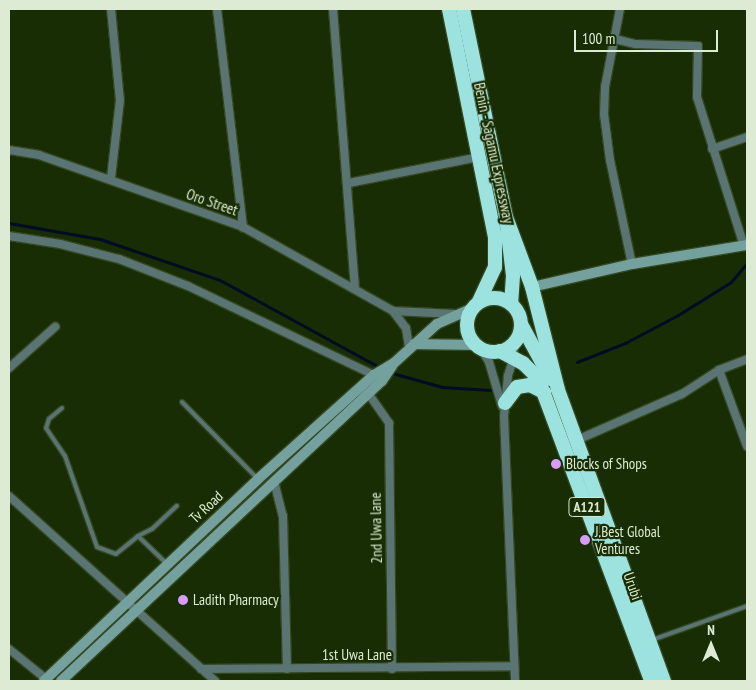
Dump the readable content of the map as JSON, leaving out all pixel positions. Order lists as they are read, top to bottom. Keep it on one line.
{"streets":{"highway":["Benin - Sagamu Expressway","A121","Urubi"],"street":["Oro Street","Tv Road","2nd Uwa lane","1st Uwa Lane"]},"crossings":[["Benin - Sagamu Expressway","Oro Street"],["Benin - Sagamu Expressway","Tv Road"],["Benin - Sagamu Expressway","A121"],["Benin - Sagamu Expressway","Urubi"],["Oro Street","Tv Road"],["Tv Road","A121"],["Tv Road","2nd Uwa lane"],["Tv Road","Urubi"],["A121","Urubi"],["2nd Uwa lane","1st Uwa Lane"]],"places":["Blocks of Shops","J.Best Global Ventures","Ladith Pharmacy"],"scale_bar":"100 m","north":"top"}
